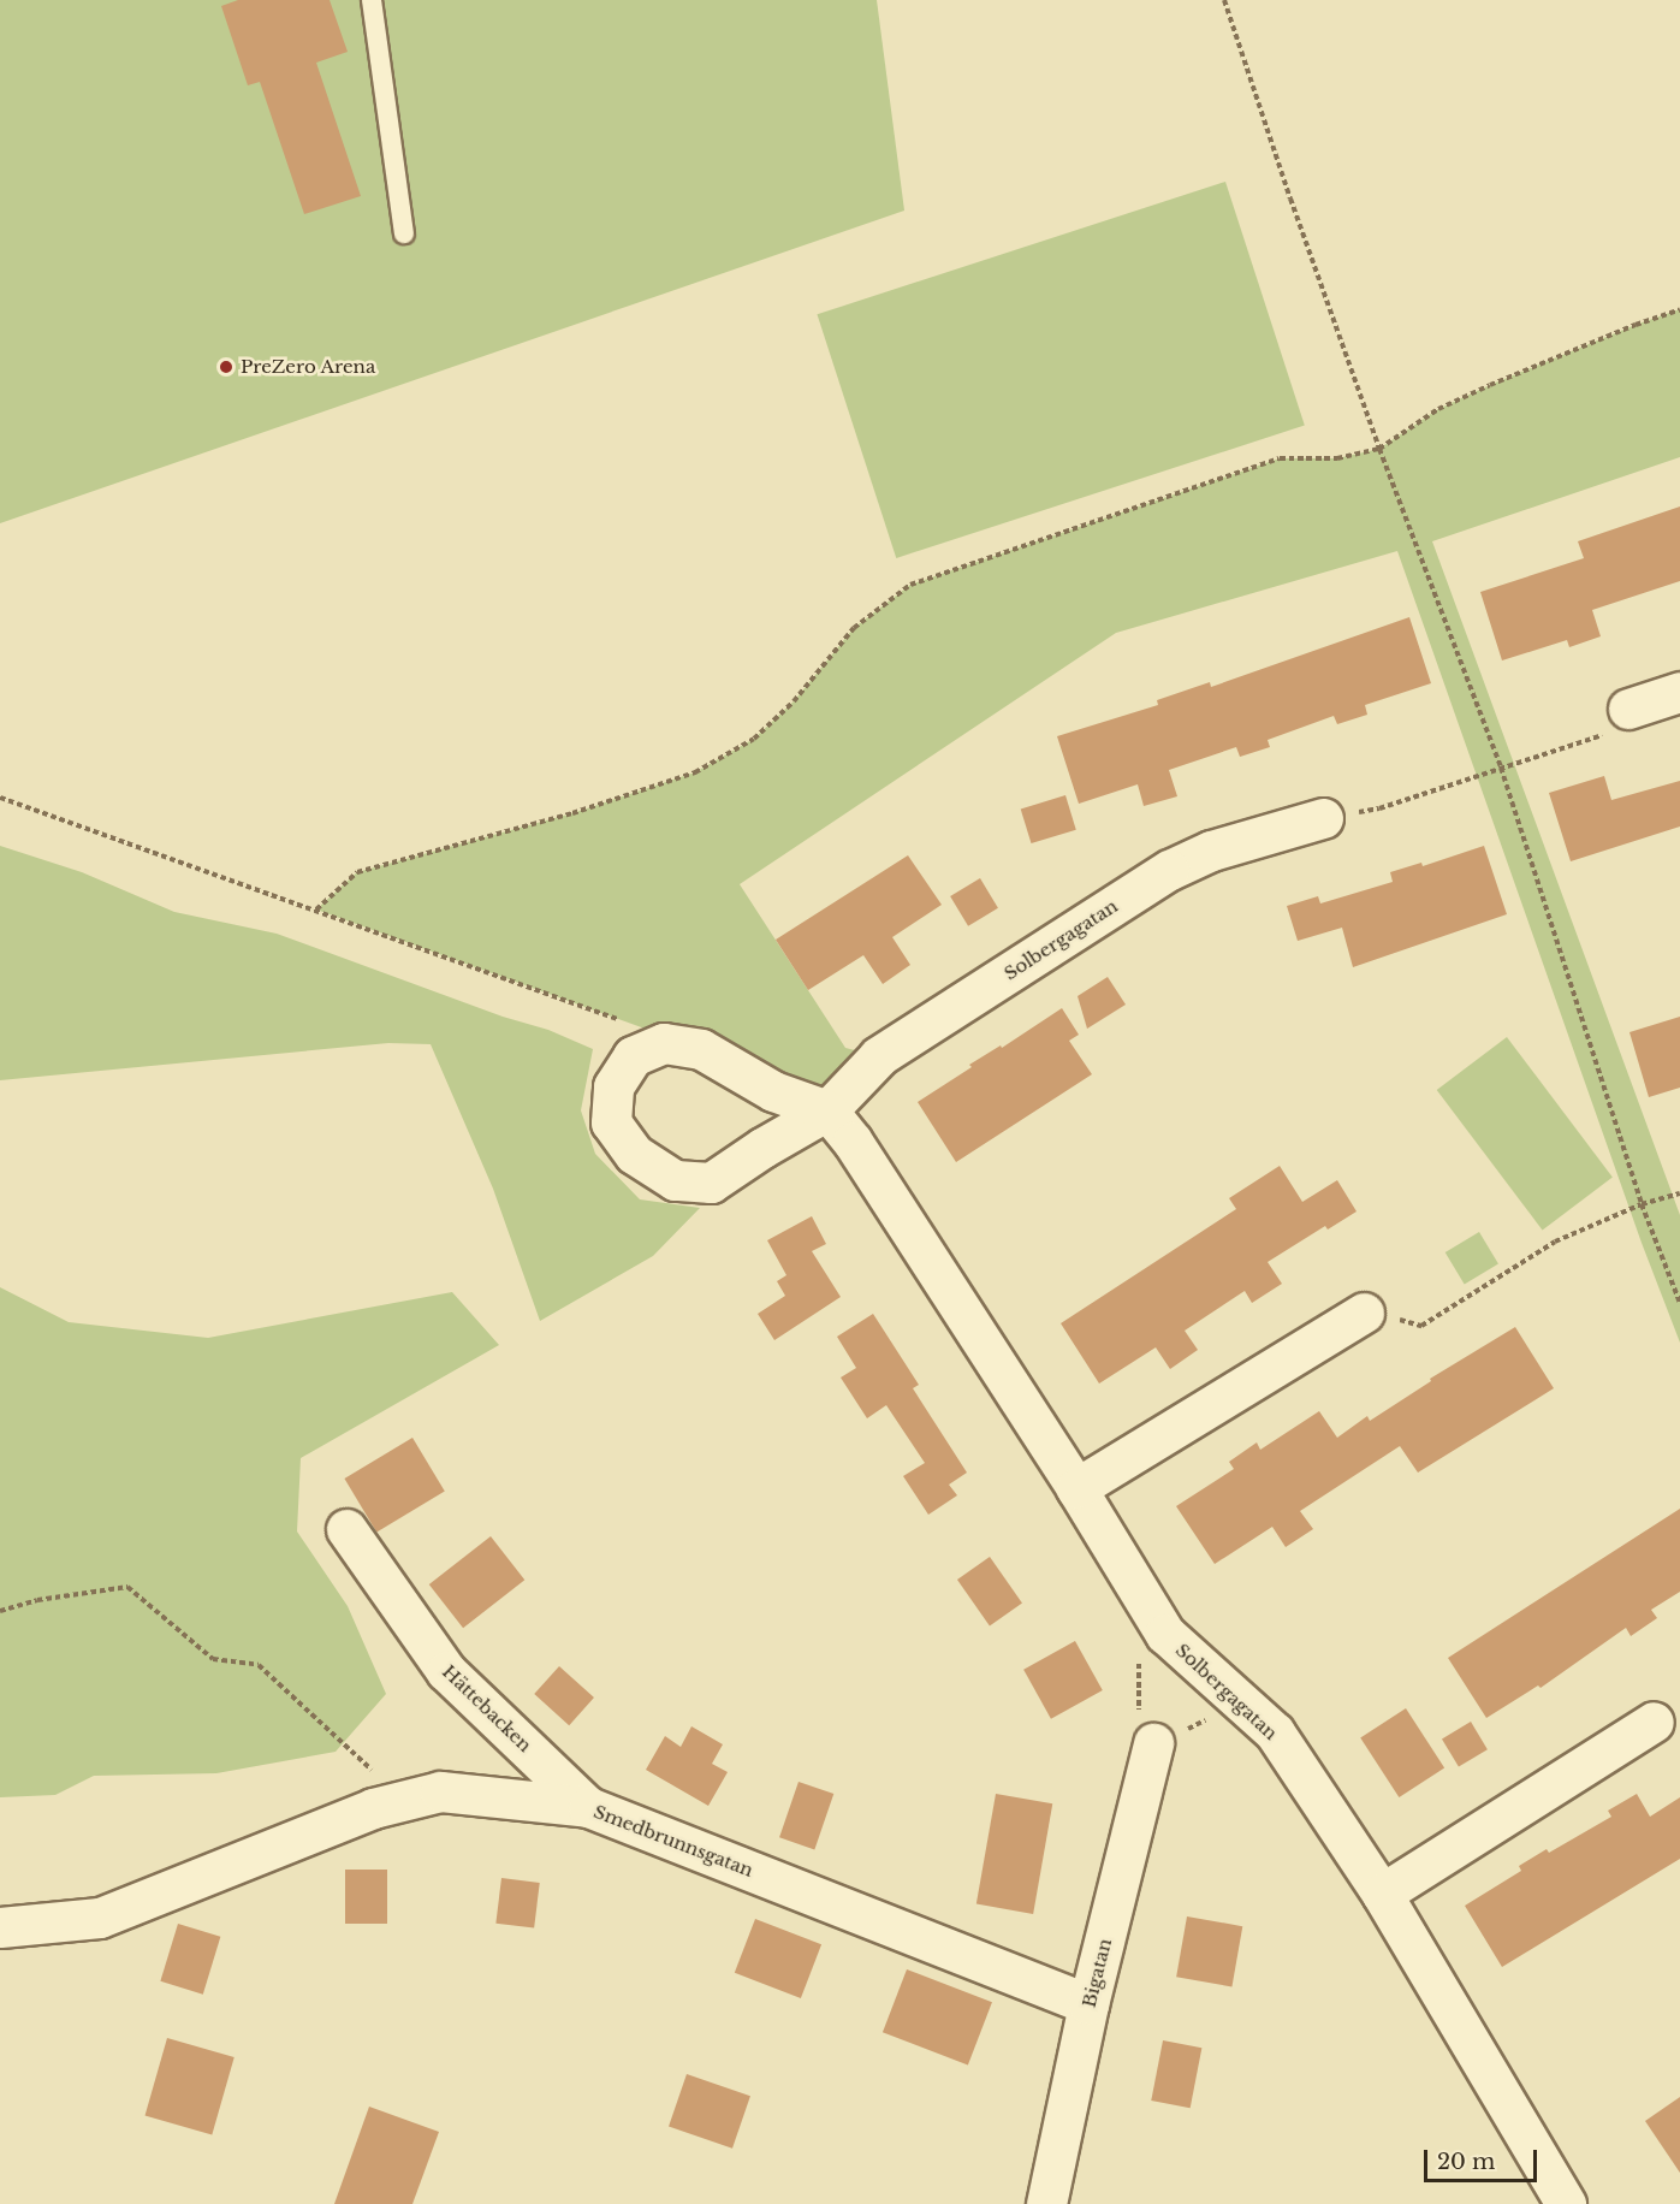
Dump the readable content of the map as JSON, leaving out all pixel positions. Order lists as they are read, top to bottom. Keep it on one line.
{"streets":{"street":["Solbergagatan","Hättebacken","Smedbrunnsgatan","Bigatan"]},"crossings":[["Hättebacken","Smedbrunnsgatan"],["Smedbrunnsgatan","Bigatan"]],"places":["PreZero Arena"],"scale_bar":"20 m"}
